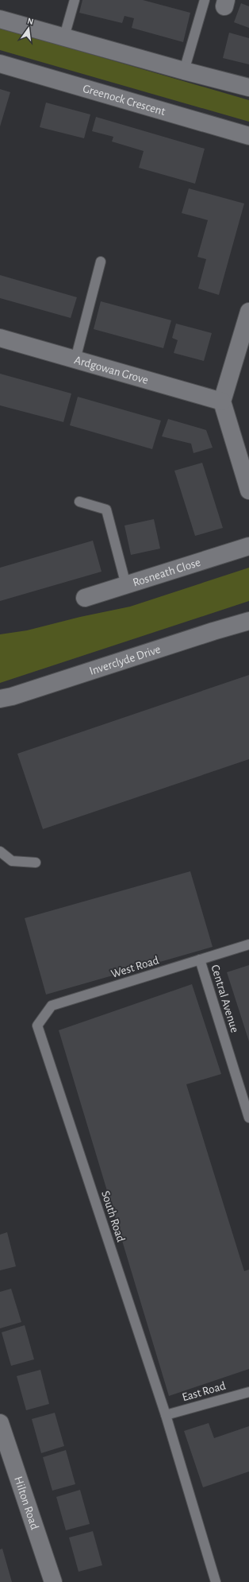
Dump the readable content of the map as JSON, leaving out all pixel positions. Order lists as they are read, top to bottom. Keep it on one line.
{"streets":{"street":["Greenock Crescent","Ardgowan Grove","Rosneath Close","Inverclyde Drive","Hilton Road"],"lane":["West Road","Central Avenue","South Road","East Road"]},"crossings":[["West Road","Central Avenue"],["West Road","South Road"],["South Road","East Road"]],"north":"top"}
